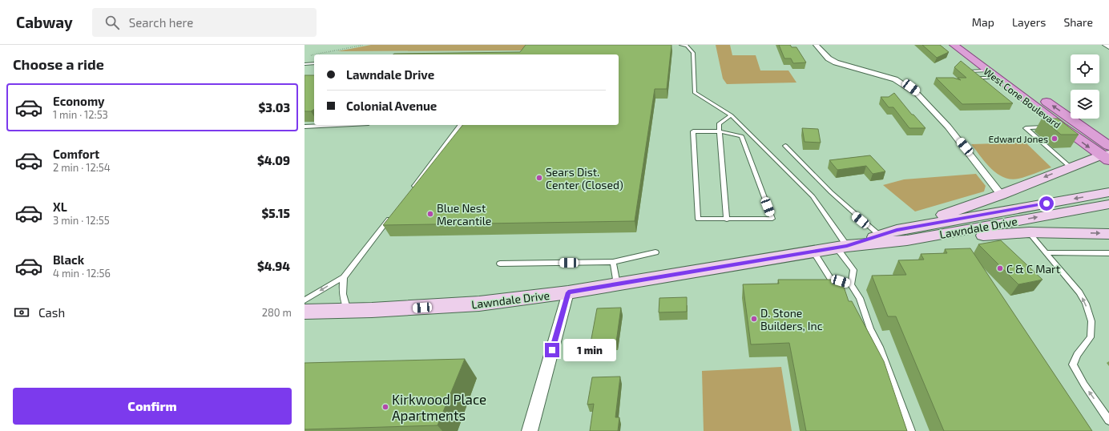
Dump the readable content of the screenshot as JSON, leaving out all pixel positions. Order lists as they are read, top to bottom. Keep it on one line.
{"streets":{"main road":["West Cone Boulevard","Lawndale Drive"]},"places":["Edward Jones","Sears Dist. Center (Closed)","Blue Nest Mercantile","C & C Mart","D. Stone Builders, Inc","Kirkwood Place Apartments"],"page":{"header":"Cabway","search":"Search here","nav":["Map","Layers","Share"],"heading":"Choose a ride","banner":["Lawndale Drive","Colonial Avenue"],"list":[{"name":"Economy","note":"1 min · 12:53","value":"$3.03"},{"name":"Comfort","note":"2 min · 12:54","value":"$4.09"},{"name":"XL","note":"3 min · 12:55","value":"$5.15"},{"name":"Black","note":"4 min · 12:56","value":"$4.94"}],"pay":["Cash","280 m"],"bubble":"1 min","buttons":"Confirm"}}
